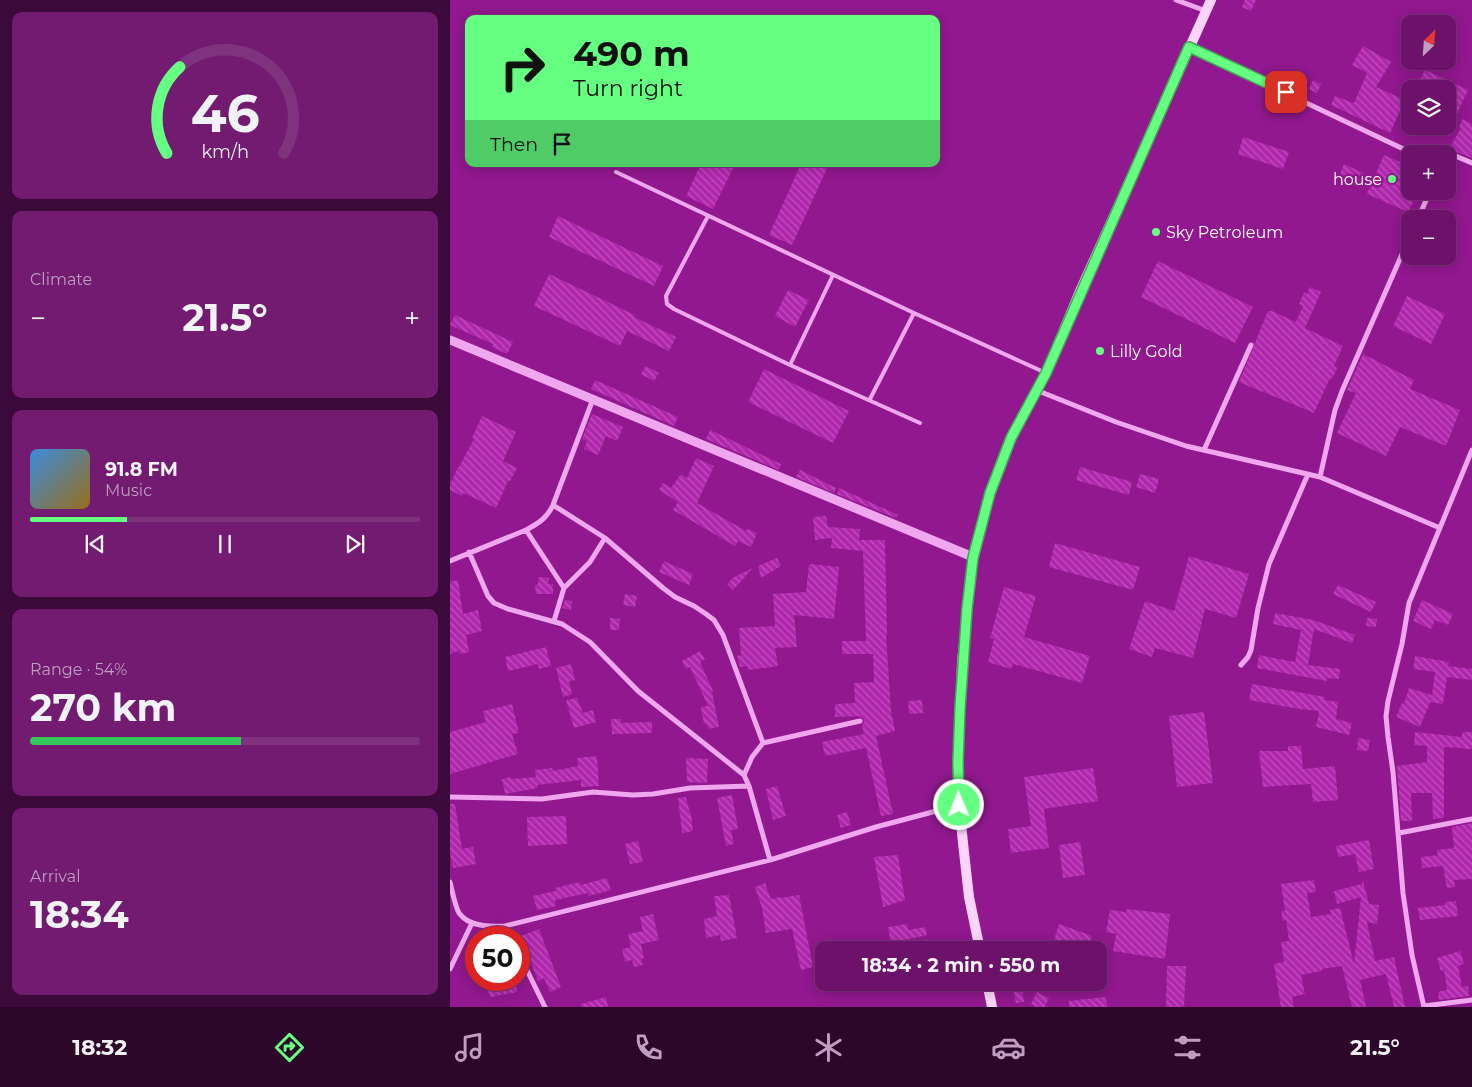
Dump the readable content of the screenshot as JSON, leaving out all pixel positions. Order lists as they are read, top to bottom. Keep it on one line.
{"places":["house","Sky Petroleum","Lilly Gold"],"north":"top right","page":{"map_buttons":["+","−"],"turn":["490 m","Turn right"],"then":"Then","tile":["Climate",["Range · 54%","270 km"],["Arrival","18:34"]],"heat":["−","21.5°","+"],"song":["91.8 FM","Music"],"limit":"50","trip":"18:34 · 2 min · 550 m","tabs":["18:32","21.5°"],"gauge":["46","km/h"]}}
